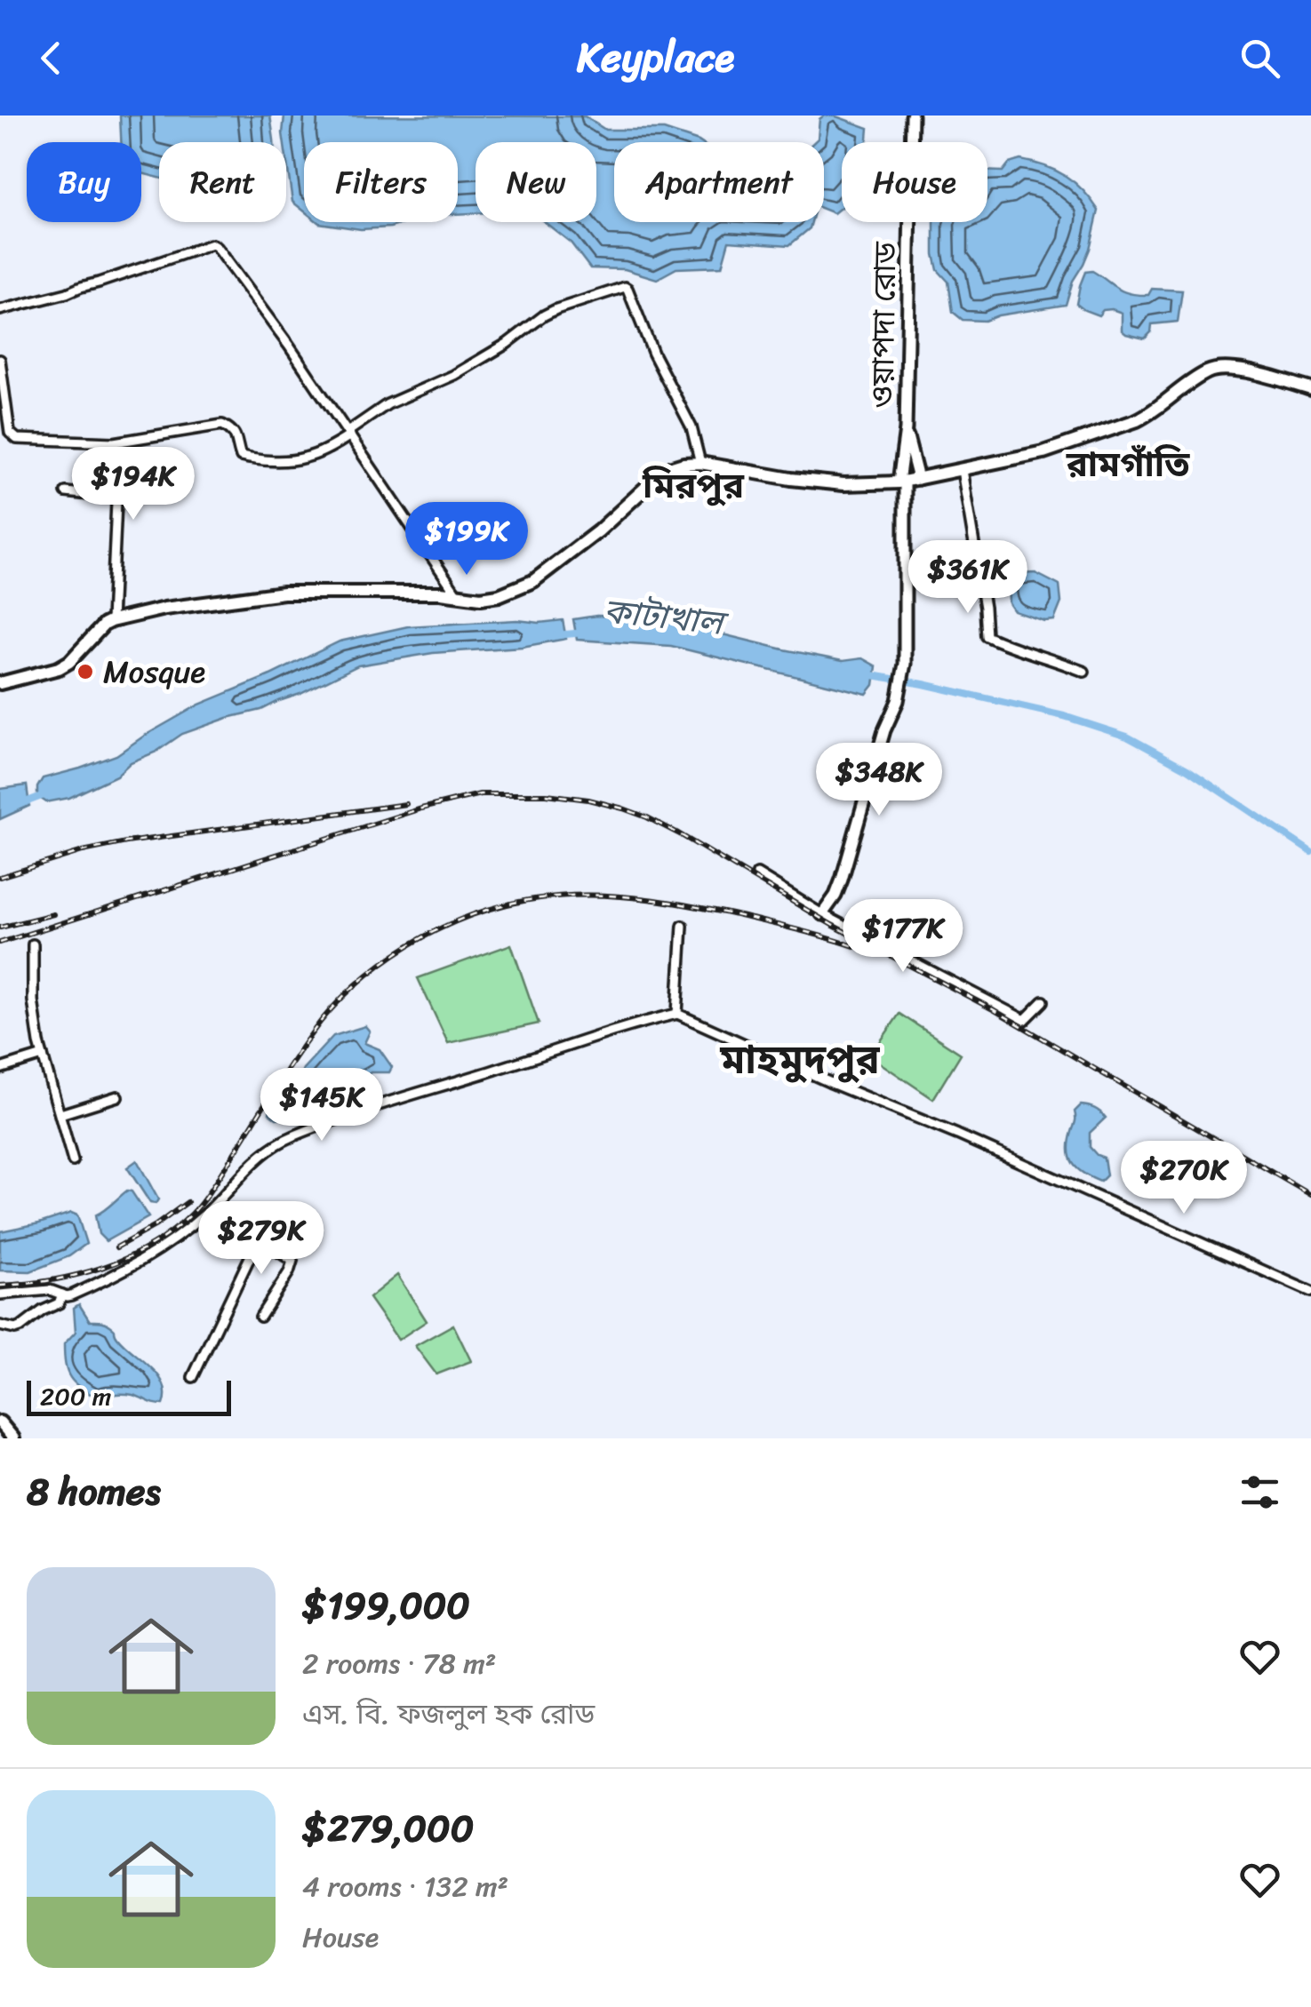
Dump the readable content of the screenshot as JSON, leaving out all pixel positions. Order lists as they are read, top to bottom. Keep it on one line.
{"streets":{"street":["ওয়াপদা রোড"]},"districts":["রামগাঁতি","মিরপুর","মাহমুদপুর"],"water":["কাটাখাল"],"places":["Mosque"],"scale_bar":"200 m","page":{"header":"Keyplace","chip":["Buy","Rent","Filters","New","Apartment","House"],"price":["$194K","$199K","$361K","$348K","$177K","$145K","$270K","$279K"],"scale":"200 m","heading":"8 homes","list":[{"name":"$199,000","note":"2 rooms · 78 m² · এস. বি. ফজলুল হক রোড"},{"name":"$279,000","note":"4 rooms · 132 m² · House"}]}}
